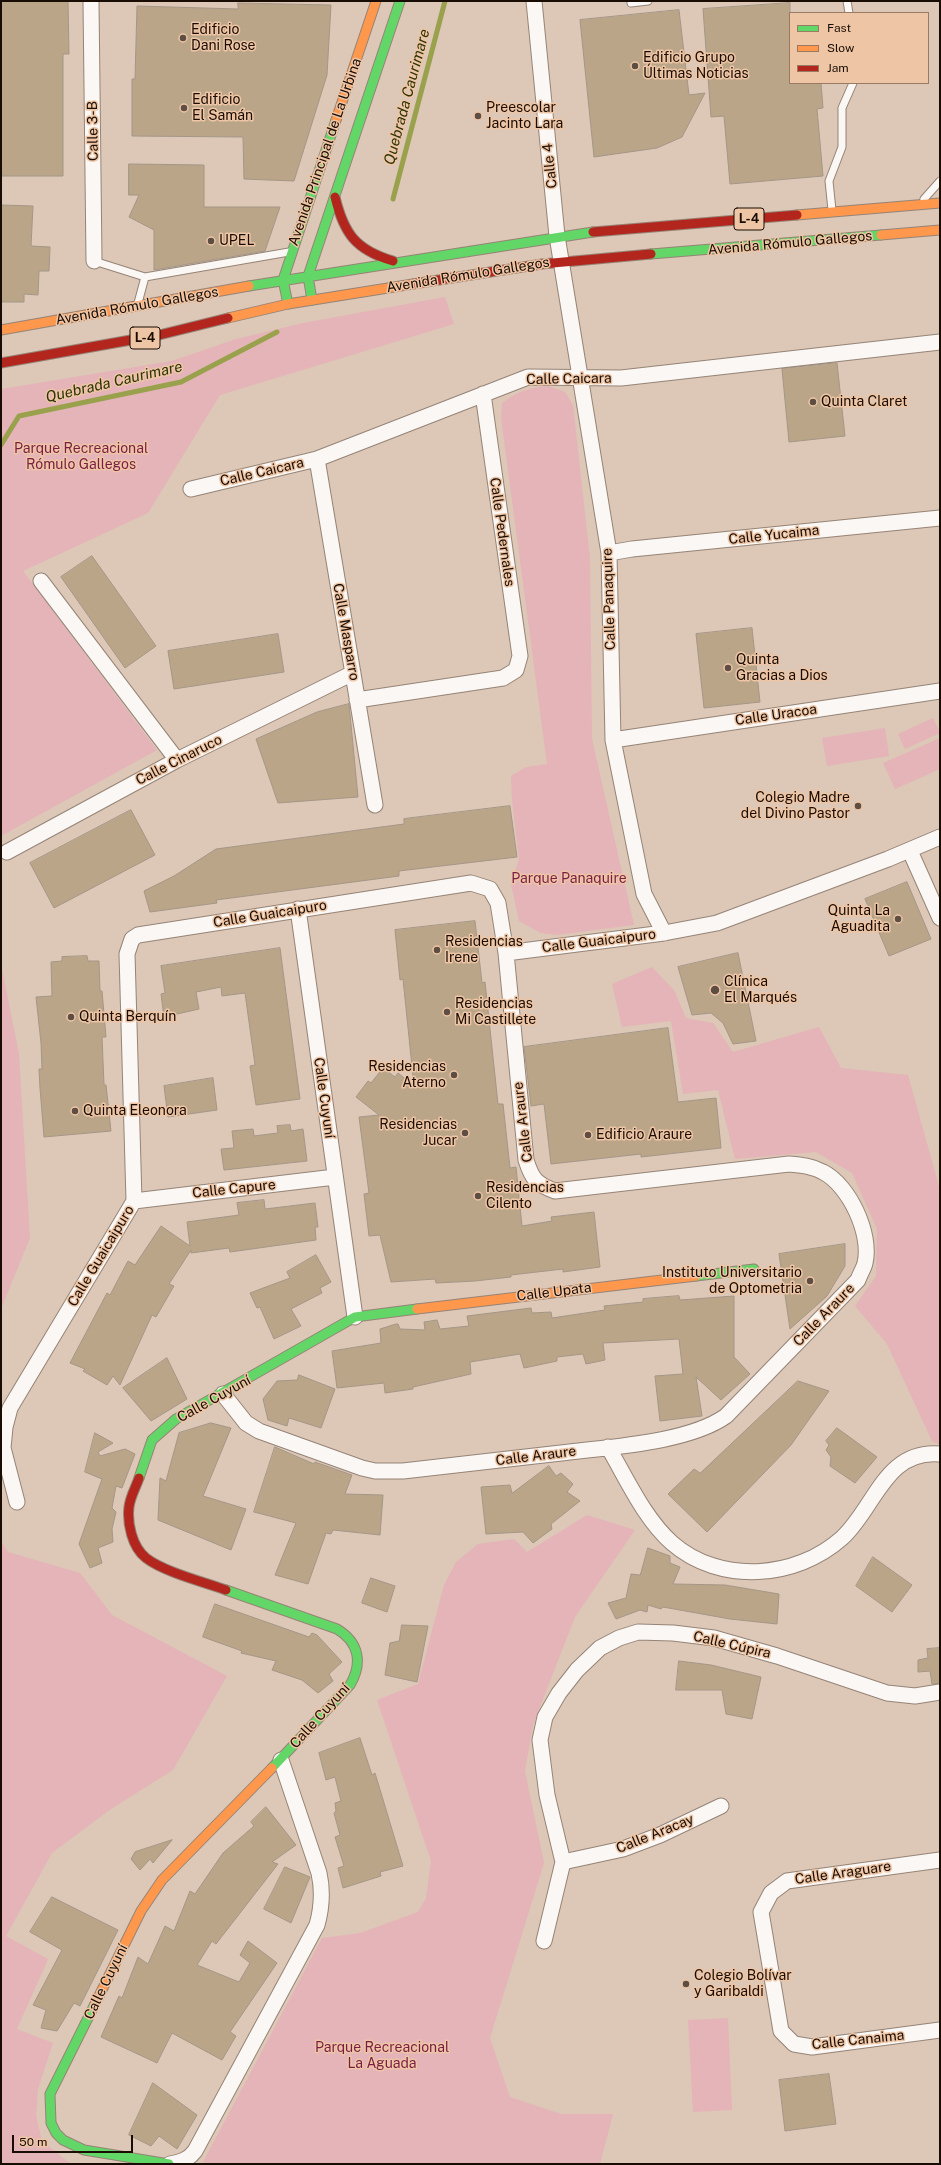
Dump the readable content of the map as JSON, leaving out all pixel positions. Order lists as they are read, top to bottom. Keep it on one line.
{"streets":{"main road":["Avenida Principal de La Urbina","L-4","Avenida Rómulo Gallegos","Calle Cuyuní","Calle Upata"],"street":["Calle 3-B","Calle 4","Calle Caicara","Calle Pedernales","Calle Yucaima","Calle Panaquire","Calle Masparro","Calle Uracoa","Calle Cinaruco","Calle Guaicaipuro","Calle Araure","Calle Capure","Calle Cúpira","Calle Aracay","Calle Araguare","Calle Canaima"]},"crossings":[["Avenida Principal de La Urbina","Avenida Rómulo Gallegos"],["Calle 4","Avenida Rómulo Gallegos"],["Calle 4","Calle Panaquire"],["Avenida Rómulo Gallegos","Calle Panaquire"],["Calle Caicara","Calle Pedernales"],["Calle Caicara","Calle Panaquire"],["Calle Caicara","Calle Masparro"],["Calle Pedernales","Calle Masparro"],["Calle Yucaima","Calle Panaquire"],["Calle Panaquire","Calle Uracoa"],["Calle Panaquire","Calle Guaicaipuro"],["Calle Masparro","Calle Cinaruco"],["Calle Guaicaipuro","Calle Cuyuní"],["Calle Guaicaipuro","Calle Araure"],["Calle Guaicaipuro","Calle Capure"],["Calle Cuyuní","Calle Araure"],["Calle Cuyuní","Calle Capure"],["Calle Cuyuní","Calle Upata"],["Calle Cúpira","Calle Aracay"],["Calle Araguare","Calle Canaima"]],"water":["Quebrada Caurimare"],"parks":["Parque Recreacional Rómulo Gallegos","Parque Panaquire","Parque Recreacional La Aguada"],"places":["Edificio Dani Rose","Edificio Grupo Últimas Noticias","Edificio El Samán","Preescolar Jacinto Lara","UPEL","Quinta Claret","Quinta Gracias a Dios","Colegio Madre del Divino Pastor","Quinta La Aguadita","Residencias Irene","Clínica El Marqués","Residencias Mi Castillete","Quinta Berquín","Residencias Aterno","Quinta Eleonora","Residencias Jucar","Edificio Araure","Residencias Cilento","Instituto Universitario de Optometria","Colegio Bolívar y Garibaldi"],"legend":["Fast","Slow","Jam"],"scale_bar":"50 m"}
